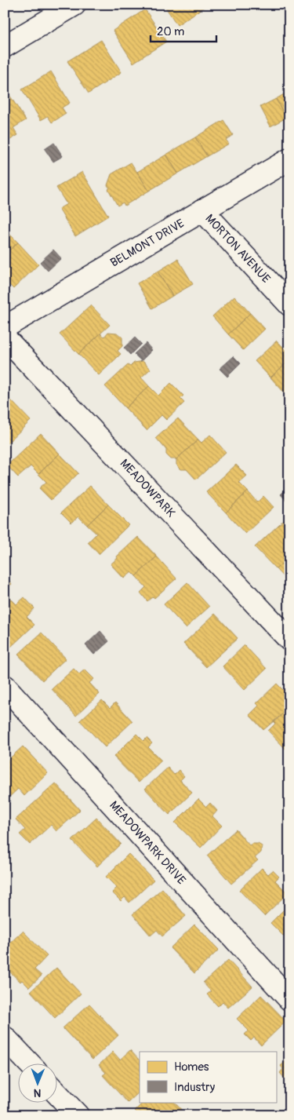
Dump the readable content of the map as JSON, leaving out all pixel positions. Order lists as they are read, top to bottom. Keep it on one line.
{"streets":{"street":["BELMONT DRIVE","MORTON AVENUE","MEADOWPARK","MEADOWPARK DRIVE"]},"crossings":[["BELMONT DRIVE","MORTON AVENUE"]],"legend":["Homes","Industry"],"scale_bar":"20 m","north":"bottom"}
